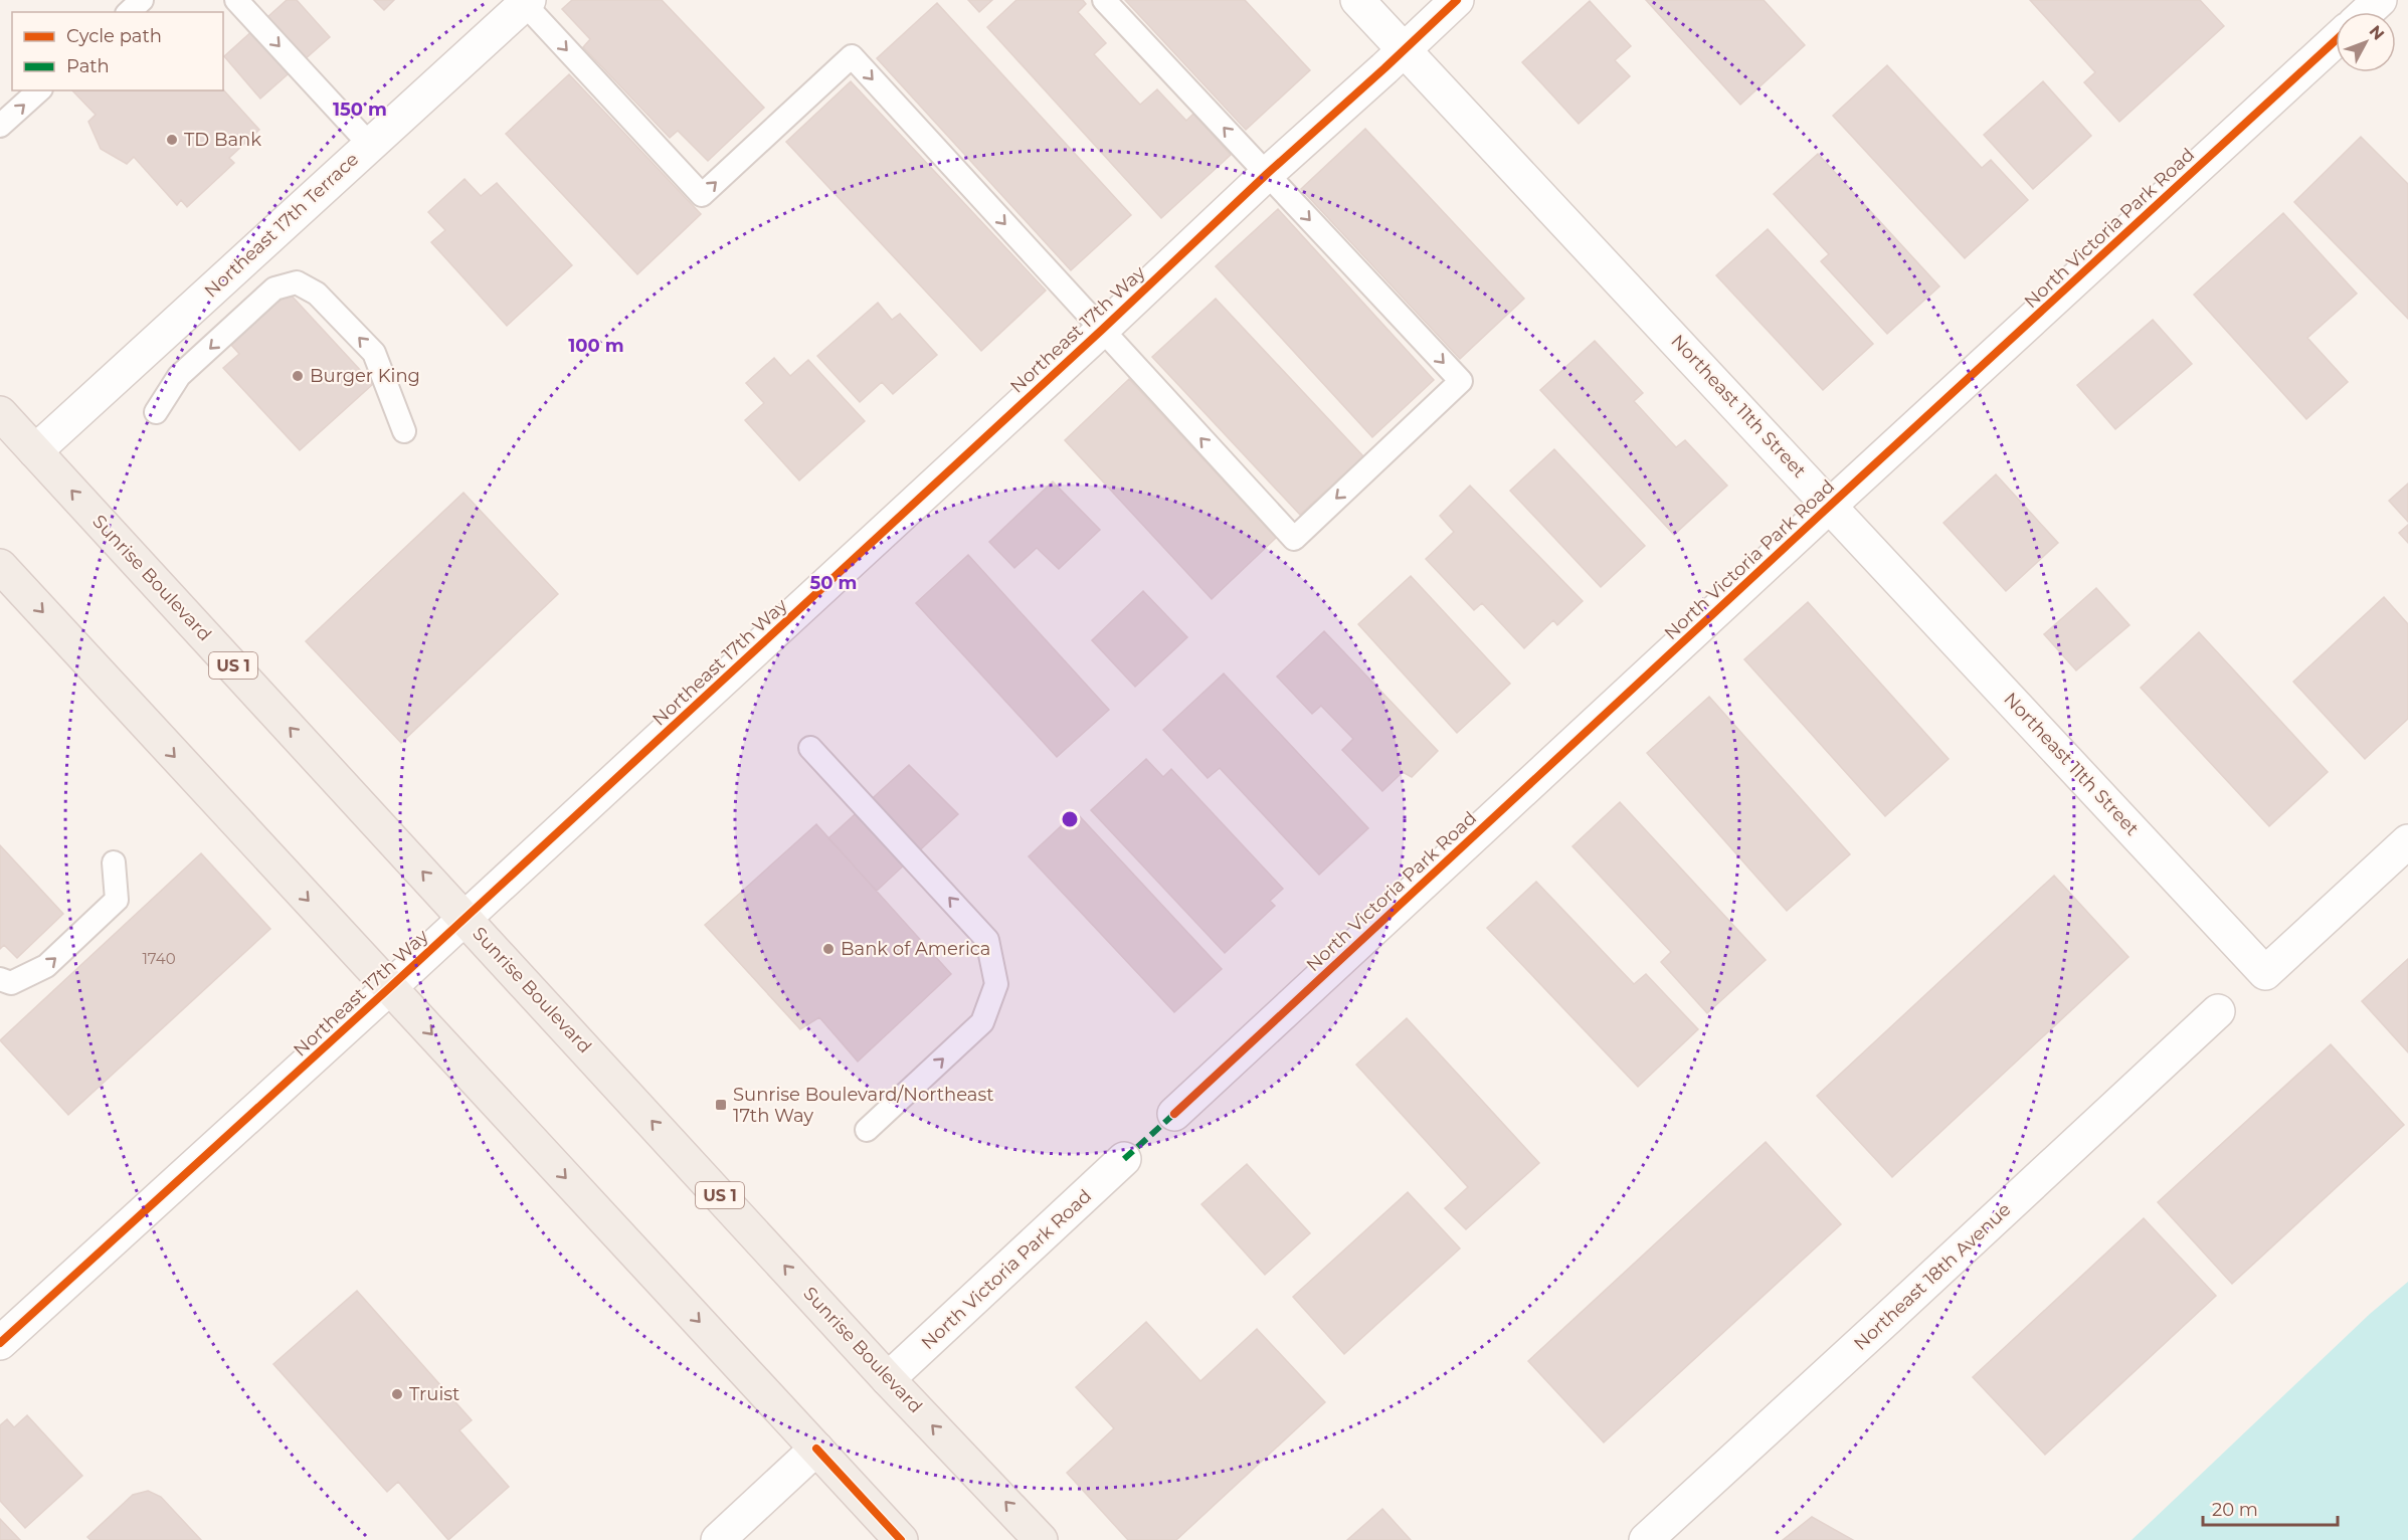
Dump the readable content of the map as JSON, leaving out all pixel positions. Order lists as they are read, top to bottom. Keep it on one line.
{"streets":{"main road":["Sunrise Boulevard","US 1"],"street":["Northeast 17th Terrace","North Victoria Park Road","Northeast 17th Way","Northeast 11th Street","Northeast 18th Avenue"]},"crossings":[["Northeast 17th Terrace","Sunrise Boulevard"],["North Victoria Park Road","Northeast 11th Street"],["North Victoria Park Road","Sunrise Boulevard"],["Northeast 17th Way","Northeast 11th Street"],["Northeast 17th Way","Sunrise Boulevard"]],"places":{"other":["TD Bank","Burger King","Bank of America","Truist"],"transit":["Sunrise Boulevard/Northeast 17th Way"]},"house_numbers":["1740"],"legend":["Cycle path","Path"],"scale_bar":"20 m","north":"top right","rings":["150 m","100 m","50 m"]}
